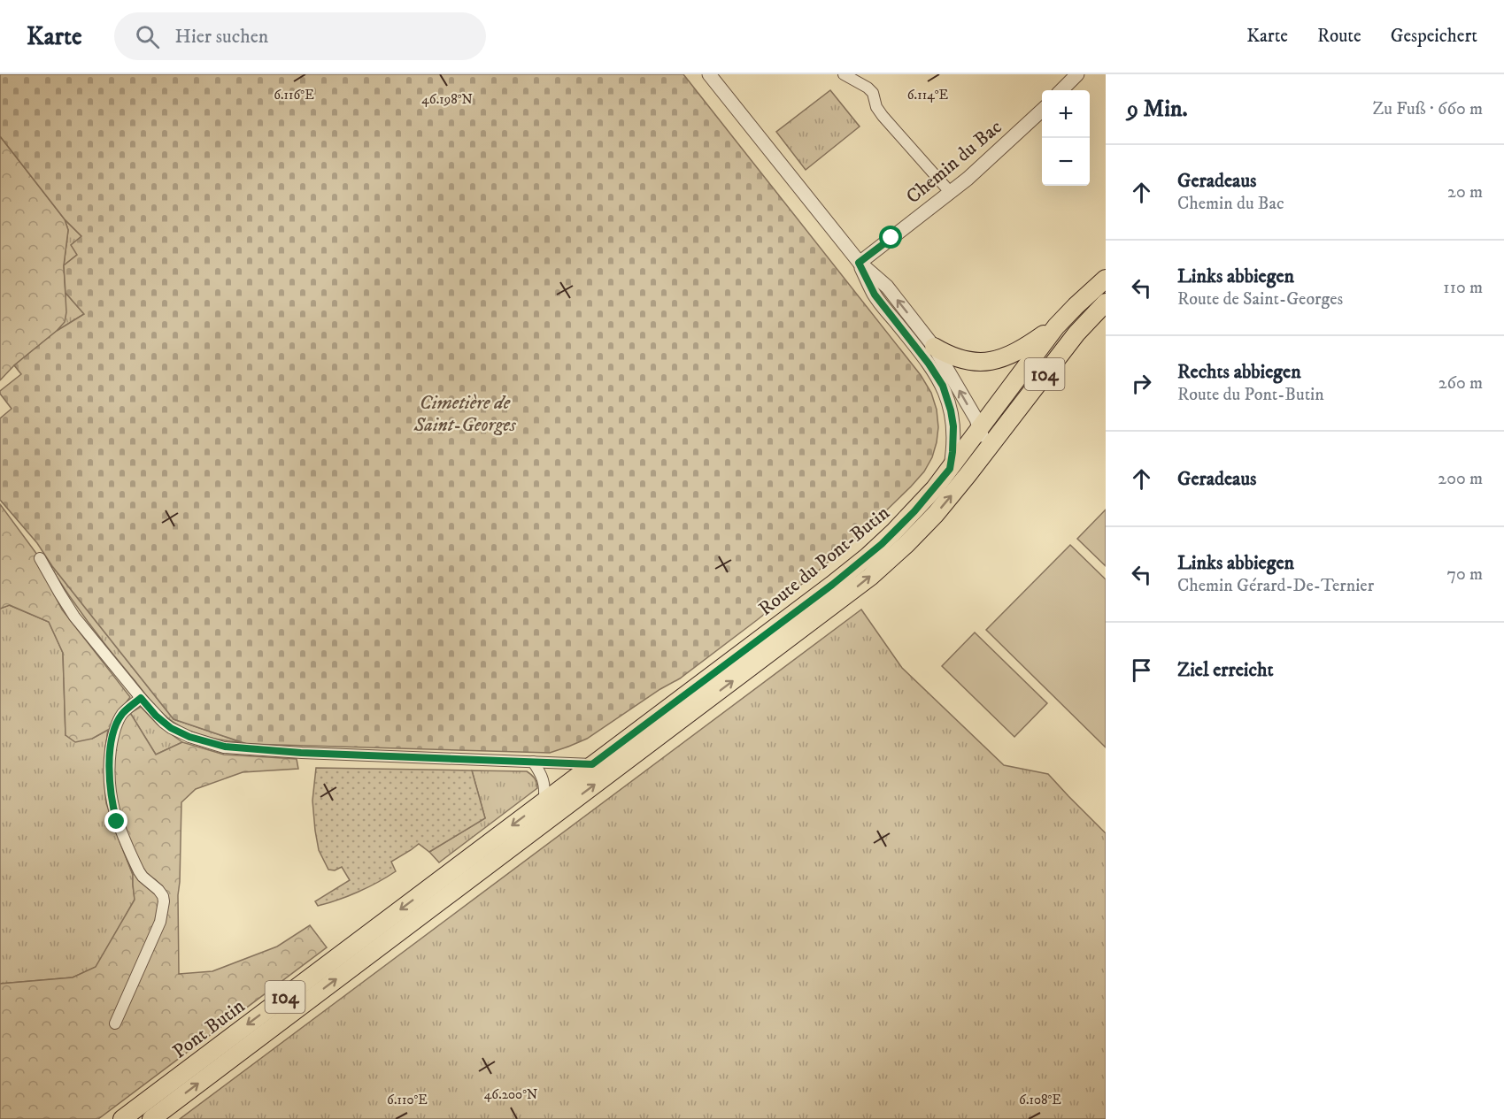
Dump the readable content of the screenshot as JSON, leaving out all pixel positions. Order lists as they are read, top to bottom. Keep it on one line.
{"streets":{"main road":["104","Route du Pont-Butin","Pont Butin"],"street":["Chemin du Bac"]},"crossings":[["Route du Pont-Butin","Pont Butin"]],"parks":["Cimetière de Saint-Georges"],"page":{"header":"Karte","search":"Hier suchen","nav":["Karte","Route","Gespeichert"],"heading":["9 Min.","Zu Fuß · 660 m"],"map_buttons":["+","−"],"list":[["Geradeaus","Chemin du Bac","20 m"],["Links abbiegen","Route de Saint-Georges","110 m"],["Rechts abbiegen","Route du Pont-Butin","260 m"],["Geradeaus","200 m"],["Links abbiegen","Chemin Gérard-De-Ternier","70 m"],"Ziel erreicht"]},"coordinates":["6.116°E","6.114°E","46.198°N","46.200°N","6.110°E","6.108°E"]}
